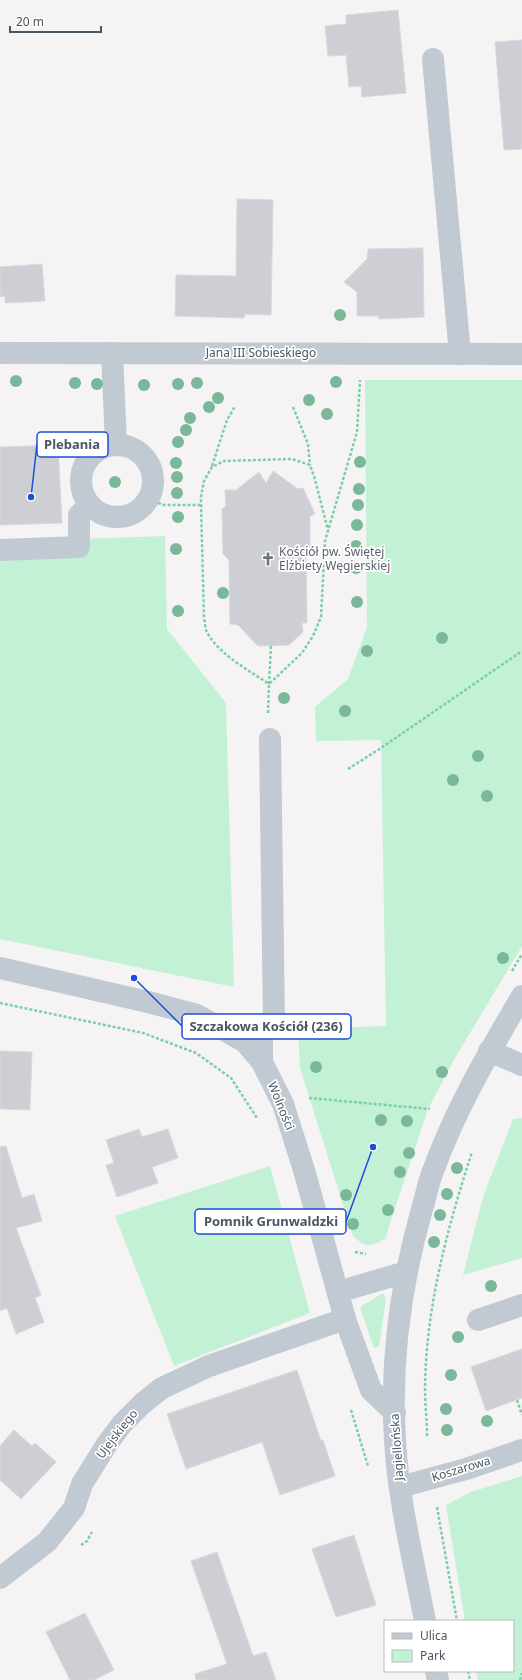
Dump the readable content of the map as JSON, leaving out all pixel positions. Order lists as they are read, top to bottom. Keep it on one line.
{"streets":{"street":["Jana III Sobieskiego","Wolności","Ujejskiego","Jagiellońska","Koszarowa"]},"crossings":[["Wolności","Ujejskiego"],["Wolności","Jagiellońska"],["Jagiellońska","Koszarowa"]],"places":{"other":["Plebania","Szczakowa Kościół (236)","Pomnik Grunwaldzki"],"church":["Kościół pw. Świętej Elżbiety Węgierskiej"]},"legend":["Ulica","Park"],"scale_bar":"20 m"}
